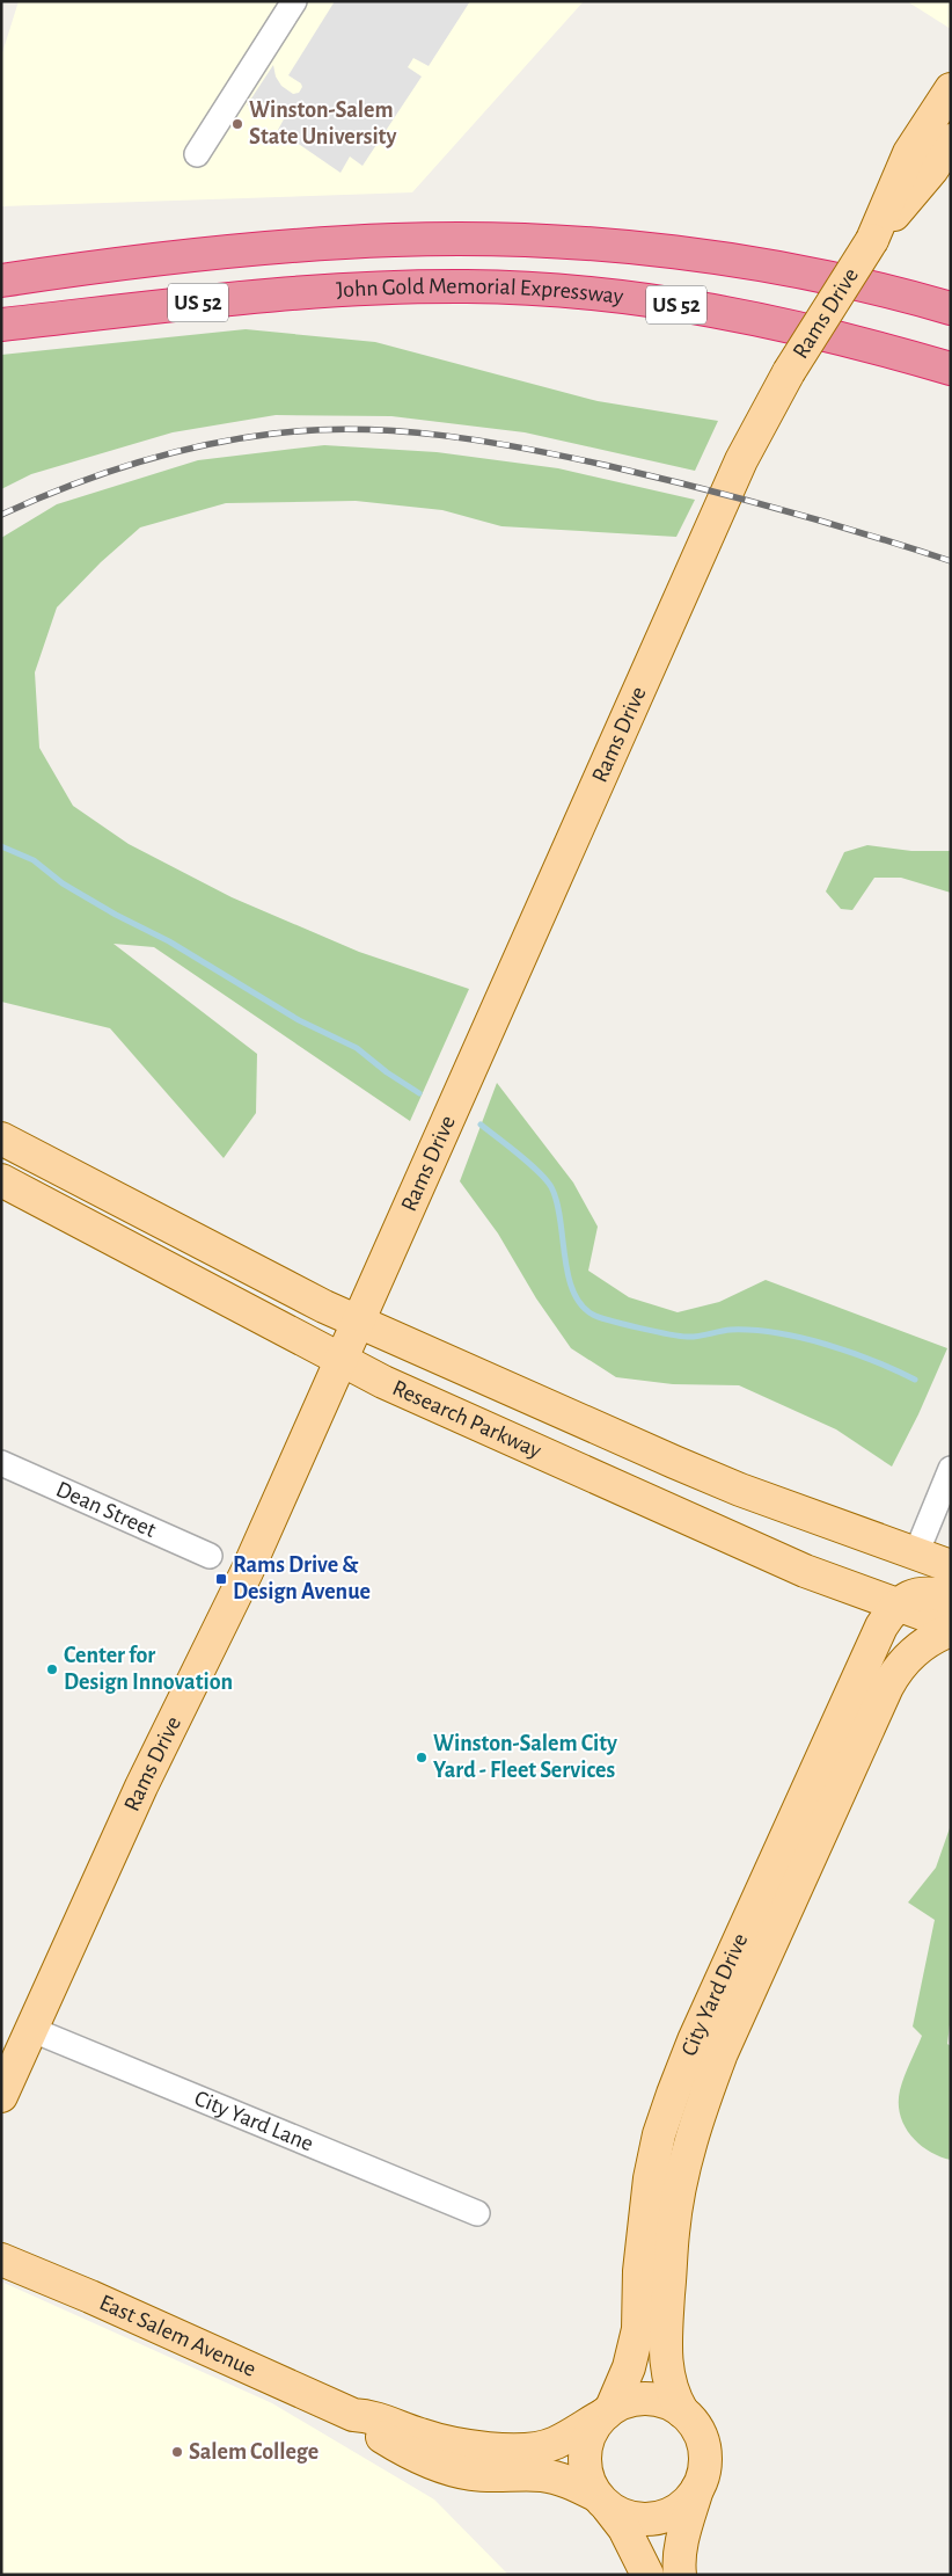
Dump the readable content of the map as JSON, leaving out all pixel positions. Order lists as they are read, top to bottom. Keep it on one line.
{"streets":{"highway":["John Gold Memorial Expressway","US 52"],"main road":["Rams Drive","Research Parkway","City Yard Drive","East Salem Avenue"],"street":["Dean Street","City Yard Lane"]},"crossings":[["Rams Drive","Research Parkway"],["Rams Drive","City Yard Lane"],["Research Parkway","City Yard Drive"],["City Yard Drive","East Salem Avenue"]],"places":{"other":["Winston-Salem State University","Center for Design Innovation","Winston-Salem City Yard - Fleet Services","Salem College"],"transit":["Rams Drive & Design Avenue"]}}
